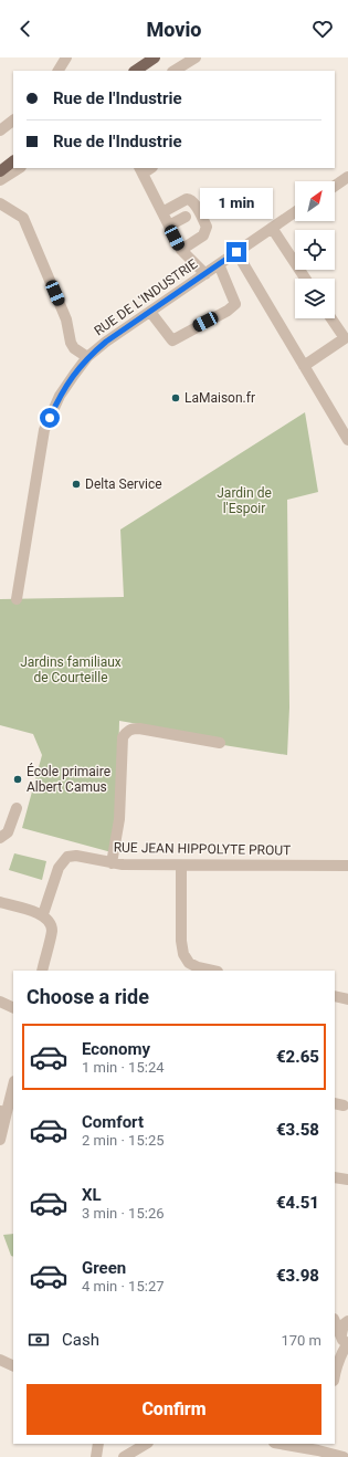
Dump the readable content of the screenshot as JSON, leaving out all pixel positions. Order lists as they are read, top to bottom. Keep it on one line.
{"streets":{"street":["RUE DE L'INDUSTRIE","RUE JEAN HIPPOLYTE PROUT"]},"parks":["Jardin de l'Espoir","Jardins familiaux de Courteille"],"places":["LaMaison.fr","Delta Service","École primaire Albert Camus"],"north":"top right","page":{"header":"Movio","banner":["Rue de l'Industrie","Rue de l'Industrie"],"bubble":"1 min","heading":"Choose a ride","list":[{"name":"Economy","note":"1 min · 15:24","value":"€2.65"},{"name":"Comfort","note":"2 min · 15:25","value":"€3.58"},{"name":"XL","note":"3 min · 15:26","value":"€4.51"},{"name":"Green","note":"4 min · 15:27","value":"€3.98"}],"pay":["Cash","170 m"],"buttons":"Confirm"}}
